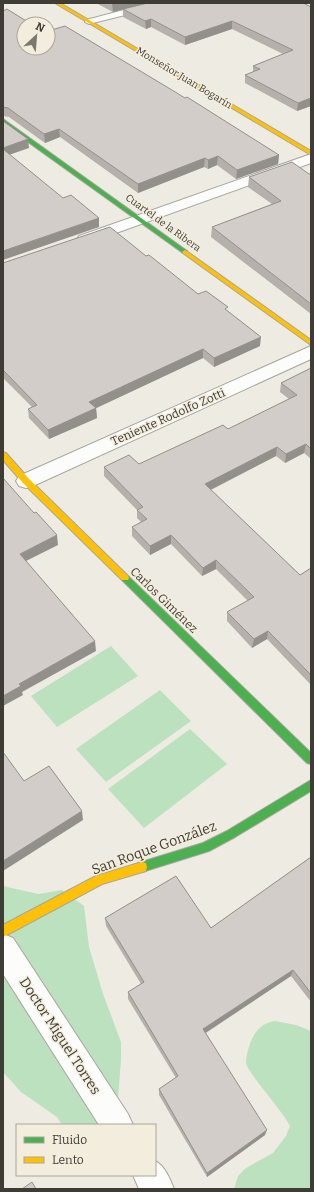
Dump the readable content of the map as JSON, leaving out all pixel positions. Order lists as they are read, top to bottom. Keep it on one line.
{"streets":{"street":["Monseñor Juan Bogarín","Cuartel de la Ribera","Teniente Rodolfo Zotti","Carlos Giménez","San Roque González","Doctor Miguel Torres"]},"crossings":[["Teniente Rodolfo Zotti","Carlos Giménez"]],"legend":["Fluido","Lento"],"north":"top right"}
